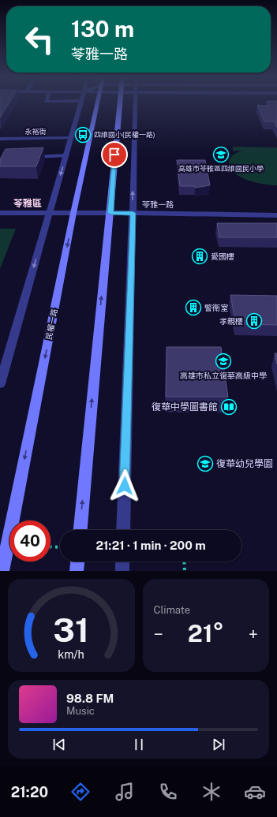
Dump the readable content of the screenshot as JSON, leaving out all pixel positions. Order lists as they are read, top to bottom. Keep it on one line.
{"streets":{"main road":["民權一路"],"street":["永裕街","苓雅一路"]},"crossings":[["苓雅一路","民權一路"]],"districts":["苓雅區"],"places":{"bus stop":["四維國小(民權一路)"],"school or university":["高雄市苓雅區四維國民小學","高雄市私立復華高級中學","復華幼兒學園"],"building":["愛國樓","警衛室","孝親樓"],"library":["復華中學圖書館"]},"page":{"turn":["130 m","苓雅一路"],"limit":"40","trip":"21:21 · 1 min · 200 m","tile":"Climate","heat":["−","21°","+"],"song":["98.8 FM","Music"],"tabs":"21:20","gauge":["31","km/h"]}}
